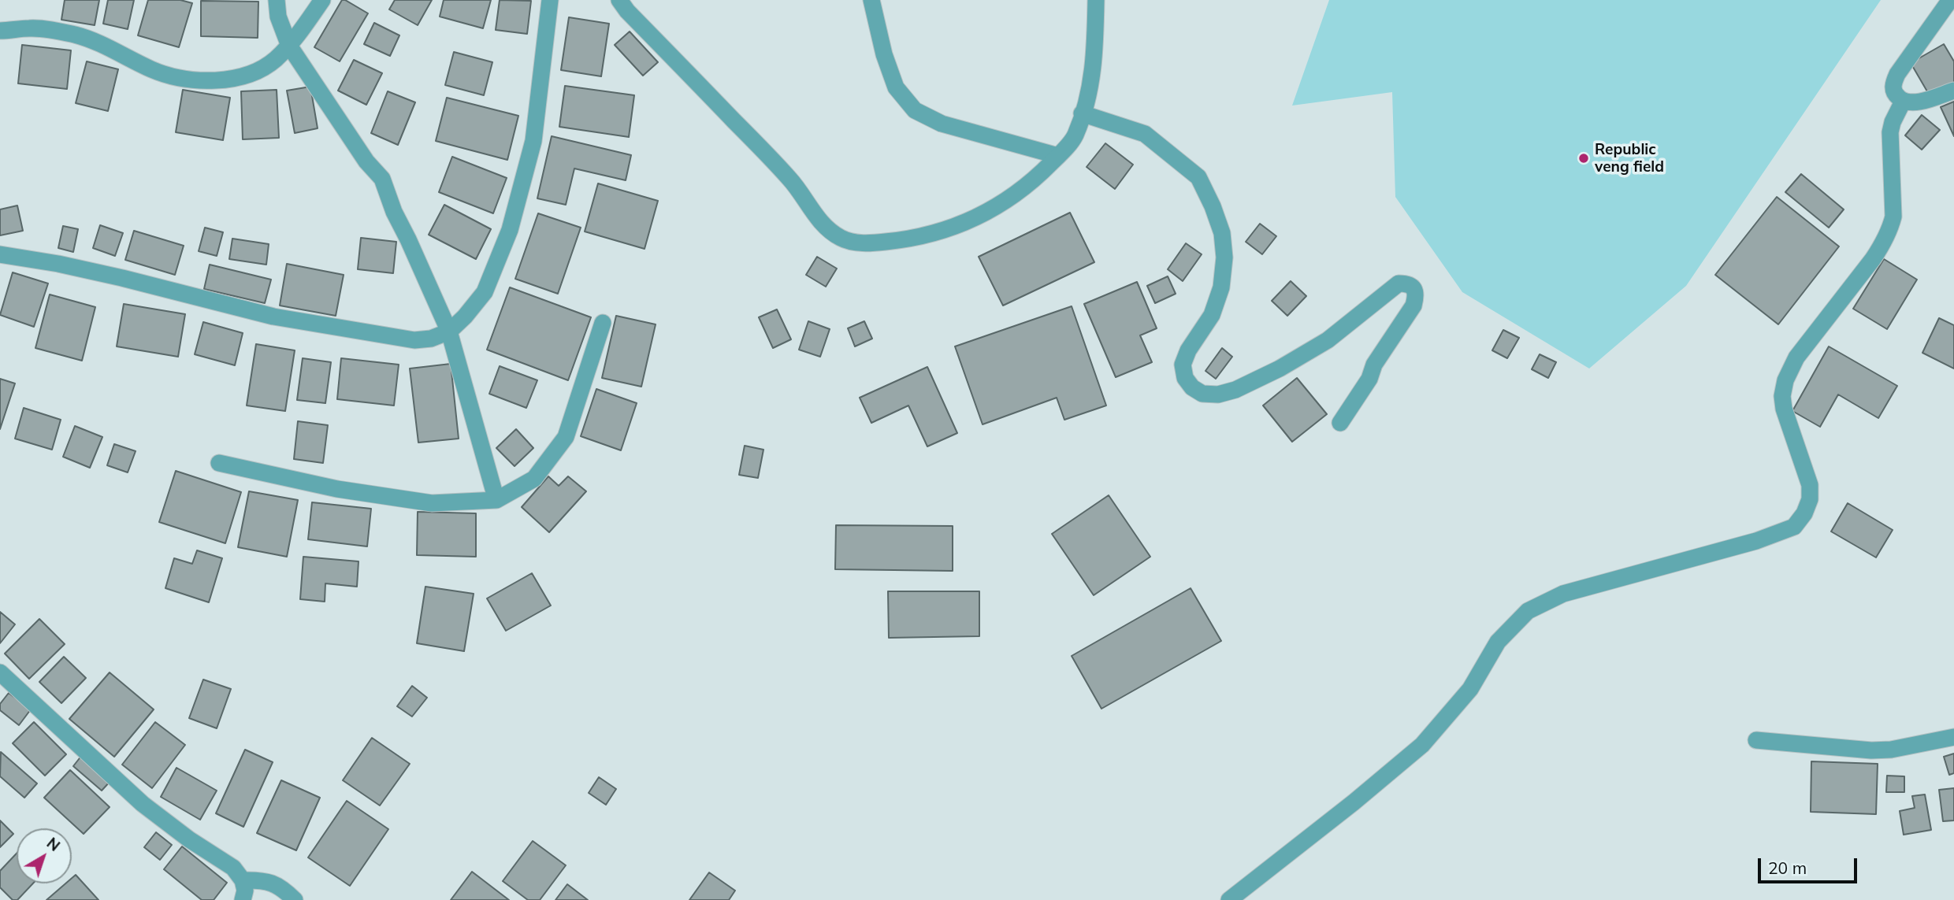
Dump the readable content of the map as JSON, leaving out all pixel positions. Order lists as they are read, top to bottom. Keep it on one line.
{"places":["Republic veng field"],"scale_bar":"20 m","north":"top right"}
